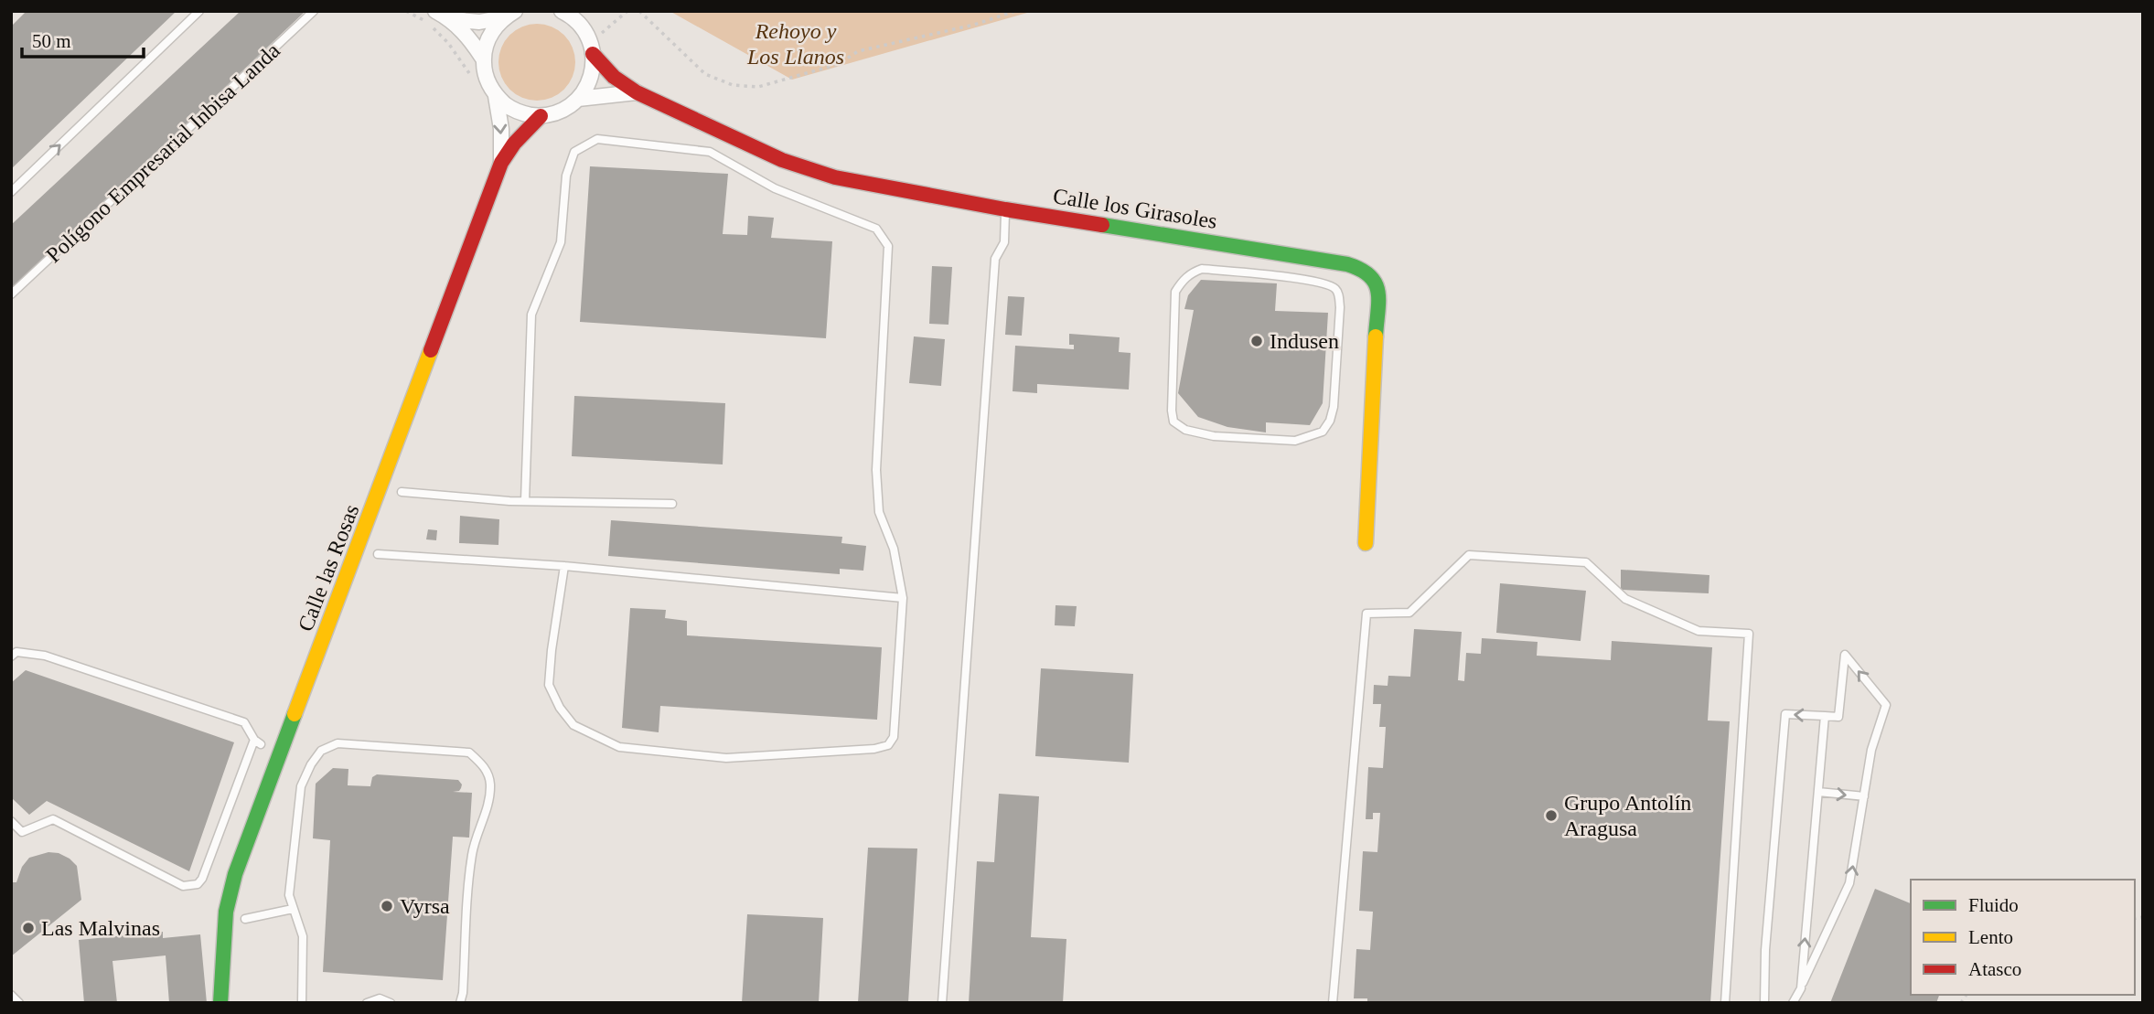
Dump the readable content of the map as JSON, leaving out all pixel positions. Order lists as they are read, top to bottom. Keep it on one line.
{"streets":{"street":["Calle los Girasoles","Calle las Rosas"],"lane":["Polígono Empresarial Inbisa Landa"]},"parks":["Rehoyo y Los Llanos"],"places":["Indusen","Grupo Antolín Aragusa","Vyrsa","Las Malvinas"],"legend":["Fluido","Lento","Atasco"],"scale_bar":"50 m"}
